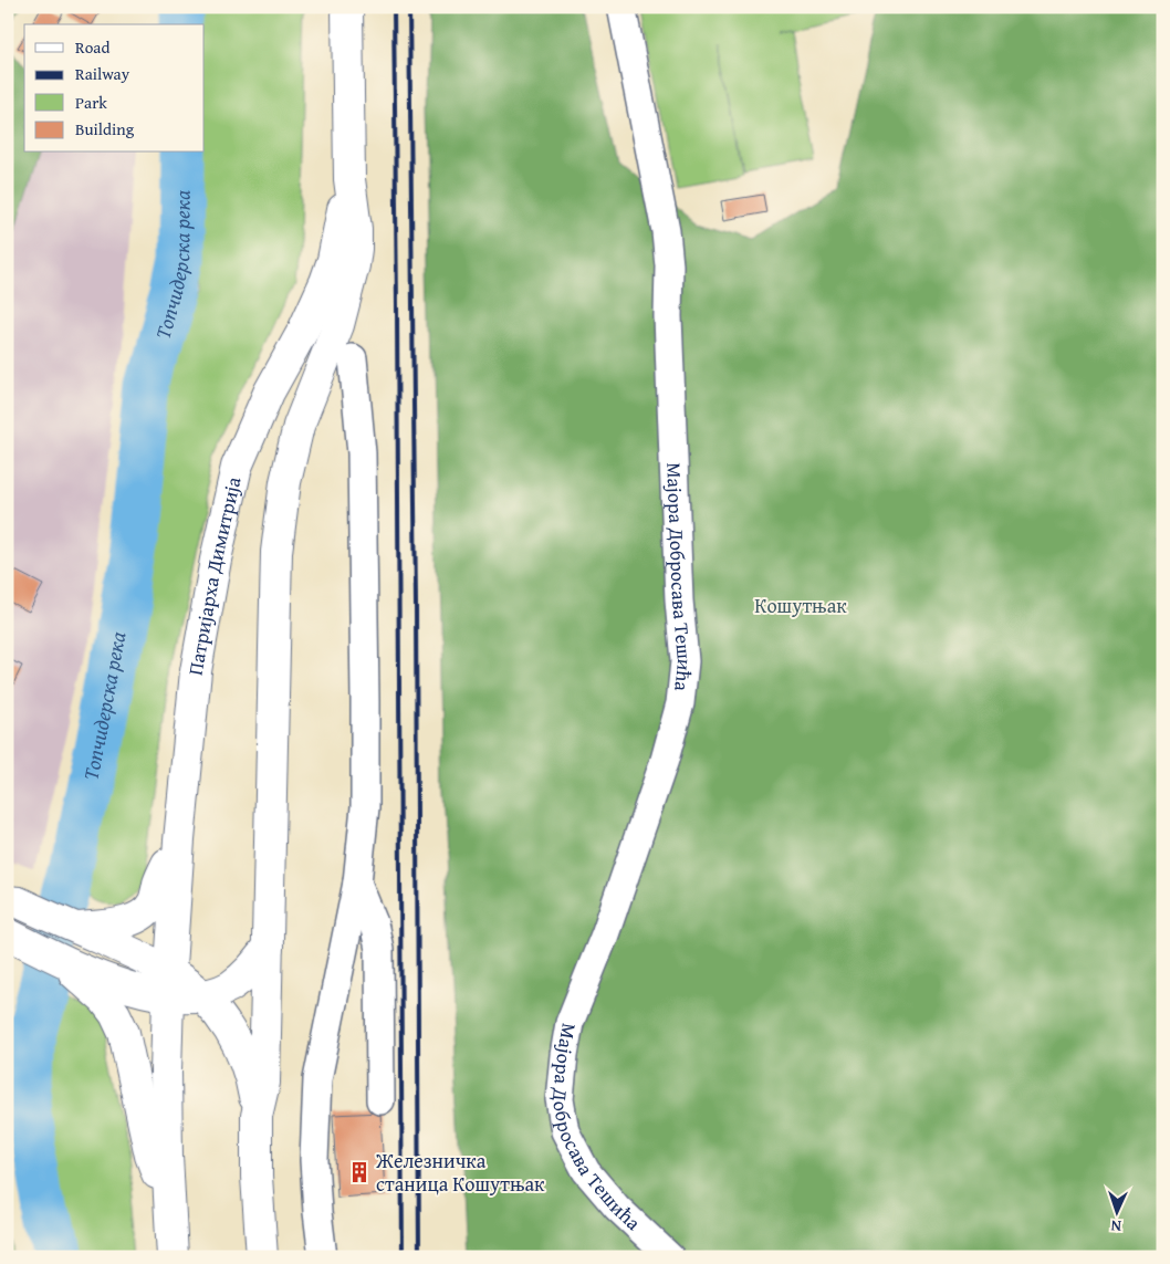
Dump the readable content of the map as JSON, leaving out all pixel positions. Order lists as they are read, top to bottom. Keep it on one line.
{"streets":{"main road":["Патријарха Димитрија"],"street":["Мајора Добросава Тешића"]},"water":["Топчидерска река"],"parks":["Кошутњак"],"places":{"building":["Железничка станица Кошутњак"]},"legend":["Road","Railway","Park","Building"],"north":"bottom"}
